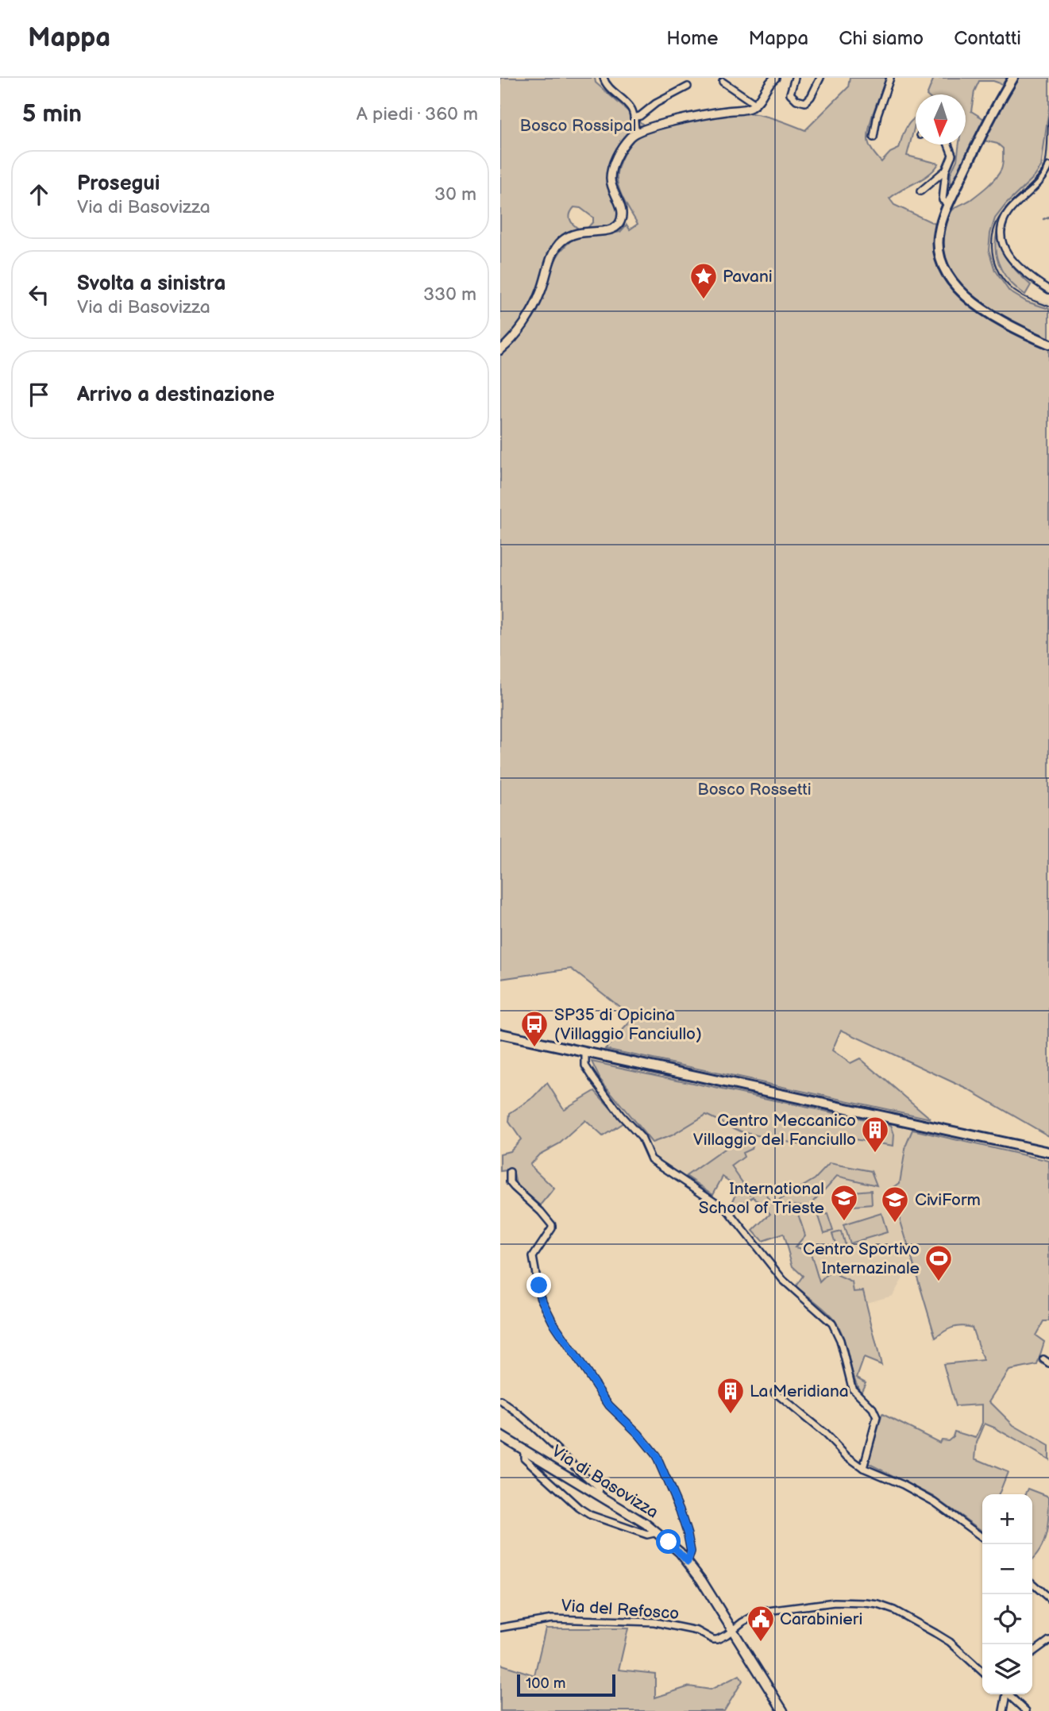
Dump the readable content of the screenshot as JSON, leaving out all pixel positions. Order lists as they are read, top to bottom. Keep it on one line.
{"streets":{"main road":["Via di Basovizza"],"street":["Via del Refosco"]},"crossings":[["Via di Basovizza","Via del Refosco"]],"parks":["Bosco Rossipal","Bosco Rossetti"],"places":{"place":["Pavani"],"bus stop":["SP35 di Opicina (Villaggio Fanciullo)"],"building":["Centro Meccanico Villaggio del Fanciullo","La Meridiana"],"school or university":["International School of Trieste","CiviForm"],"sports":["Centro Sportivo Internazinale"],"public building":["Carabinieri"]},"scale_bar":"100 m","north":"bottom","page":{"header":"Mappa","nav":["Home","Mappa","Chi siamo","Contatti"],"heading":["5 min","A piedi · 360 m"],"list":[["Prosegui","Via di Basovizza","30 m"],["Svolta a sinistra","Via di Basovizza","330 m"],"Arrivo a destinazione"],"map_buttons":["+","−"],"scale":"100 m"}}
